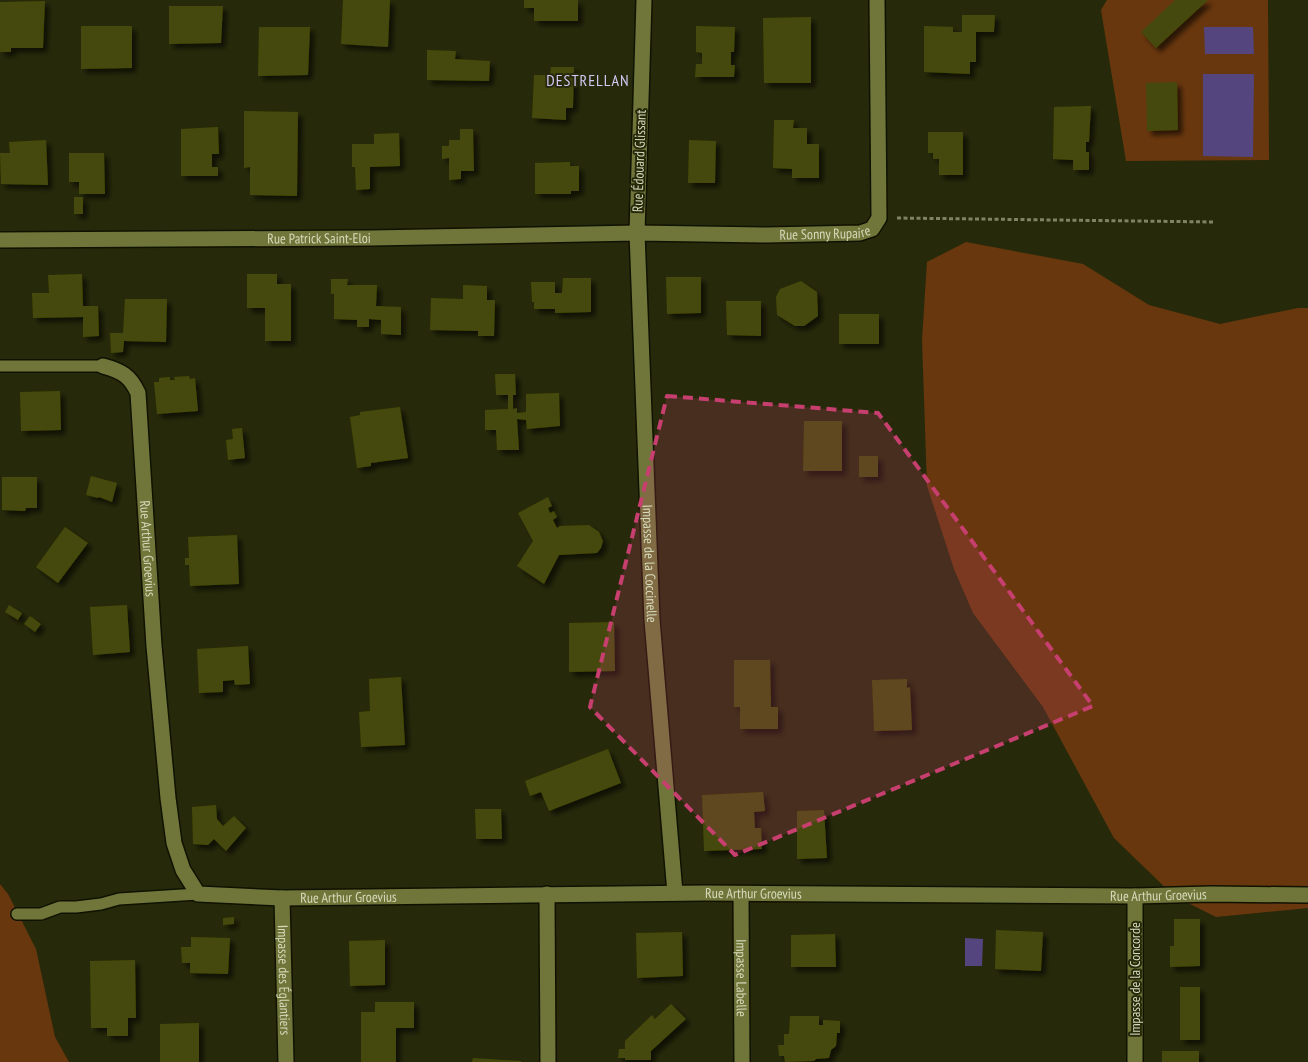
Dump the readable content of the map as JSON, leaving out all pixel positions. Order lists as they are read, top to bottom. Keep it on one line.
{"streets":{"street":["Rue Édouard Glissant","Rue Sonny Rupaire","Rue Patrick Saint-Eloi","Rue Arthur Groevius","Impasse de la Coccinelle","Impasse Labelle","Impasse de la Concorde","Impasse des Églantiers"]},"crossings":[["Rue Édouard Glissant","Rue Sonny Rupaire"],["Rue Édouard Glissant","Rue Patrick Saint-Eloi"],["Rue Édouard Glissant","Impasse de la Coccinelle"],["Rue Sonny Rupaire","Rue Patrick Saint-Eloi"],["Rue Sonny Rupaire","Impasse de la Coccinelle"],["Rue Patrick Saint-Eloi","Impasse de la Coccinelle"],["Rue Arthur Groevius","Impasse de la Coccinelle"],["Rue Arthur Groevius","Impasse Labelle"],["Rue Arthur Groevius","Impasse de la Concorde"],["Rue Arthur Groevius","Impasse des Églantiers"]],"districts":["DESTRELLAN"]}
